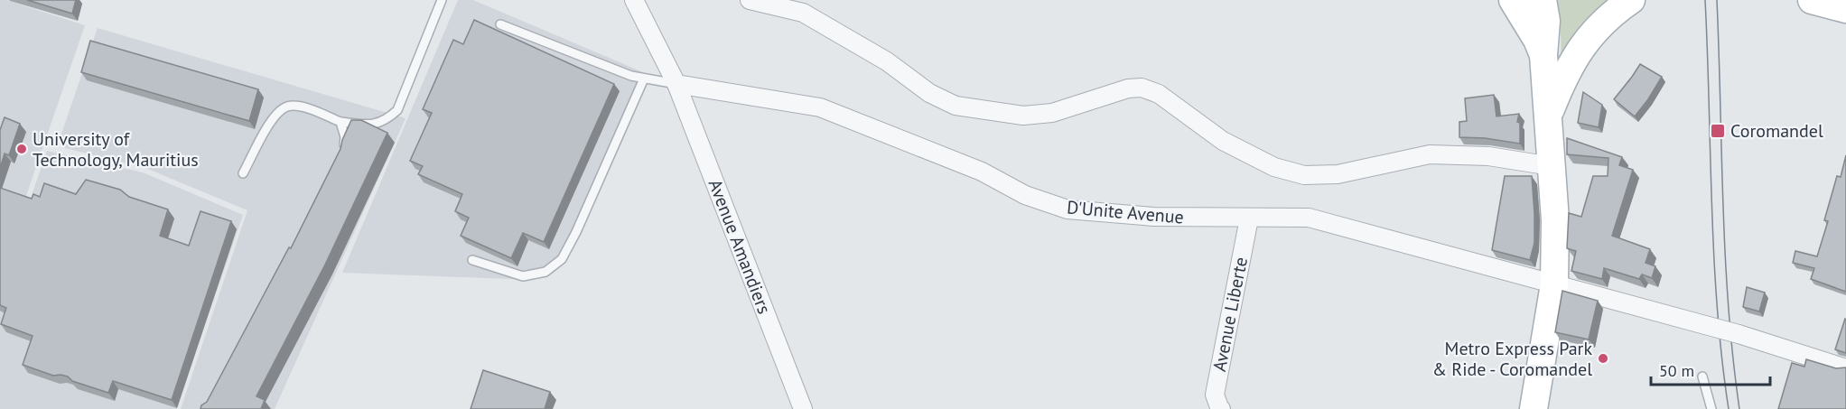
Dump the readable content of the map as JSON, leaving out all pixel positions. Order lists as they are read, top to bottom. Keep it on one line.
{"streets":{"street":["D'Unite Avenue","Avenue Amandiers","Avenue Liberte"]},"crossings":[["D'Unite Avenue","Avenue Amandiers"],["D'Unite Avenue","Avenue Liberte"]],"places":{"transit":["Coromandel"],"other":["University of Technology, Mauritius","Metro Express Park & Ride - Coromandel"]},"scale_bar":"50 m"}
